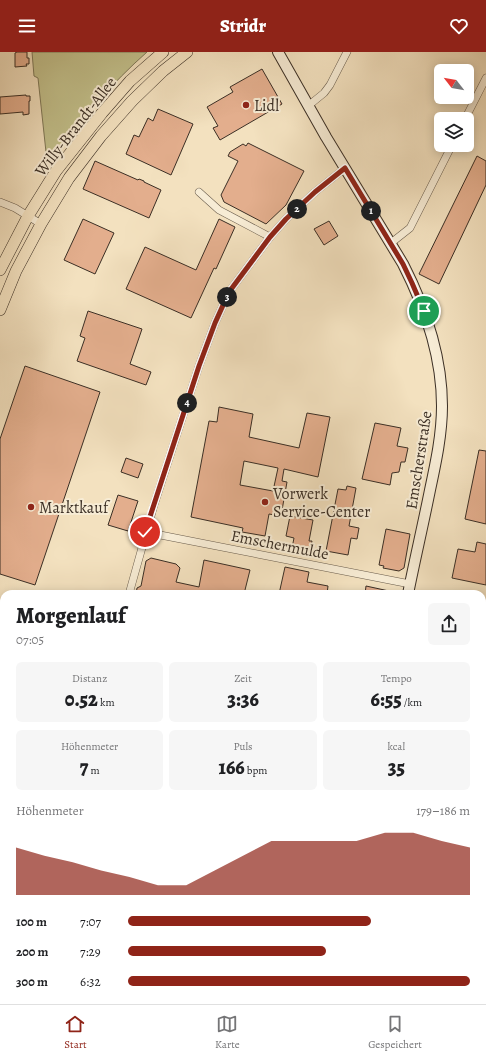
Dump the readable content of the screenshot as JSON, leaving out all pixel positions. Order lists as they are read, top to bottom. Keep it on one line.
{"streets":{"main road":["Willy-Brandt-Allee"],"street":["Emscherstraße","Emschermulde"]},"crossings":[["Emscherstraße","Emschermulde"]],"places":["Lidl","Vorwerk Service-Center","Marktkauf"],"north":"top left","page":{"header":"Stridr","pins":["2","1","3","4"],"heading":["Morgenlauf","07:05"],"stats":[["Distanz","0.52 km"],["Zeit","3:36"],["Tempo","6:55 /km"],["Höhenmeter","7 m"],["Puls","166 bpm"],["kcal","35"]],"chart":["Höhenmeter","179–186 m"],"list":[{"name":"100 m","note":"7:07"},{"name":"200 m","note":"7:29"},{"name":"300 m","note":"6:32"}],"tabs":["Start","Karte","Gespeichert"]}}
